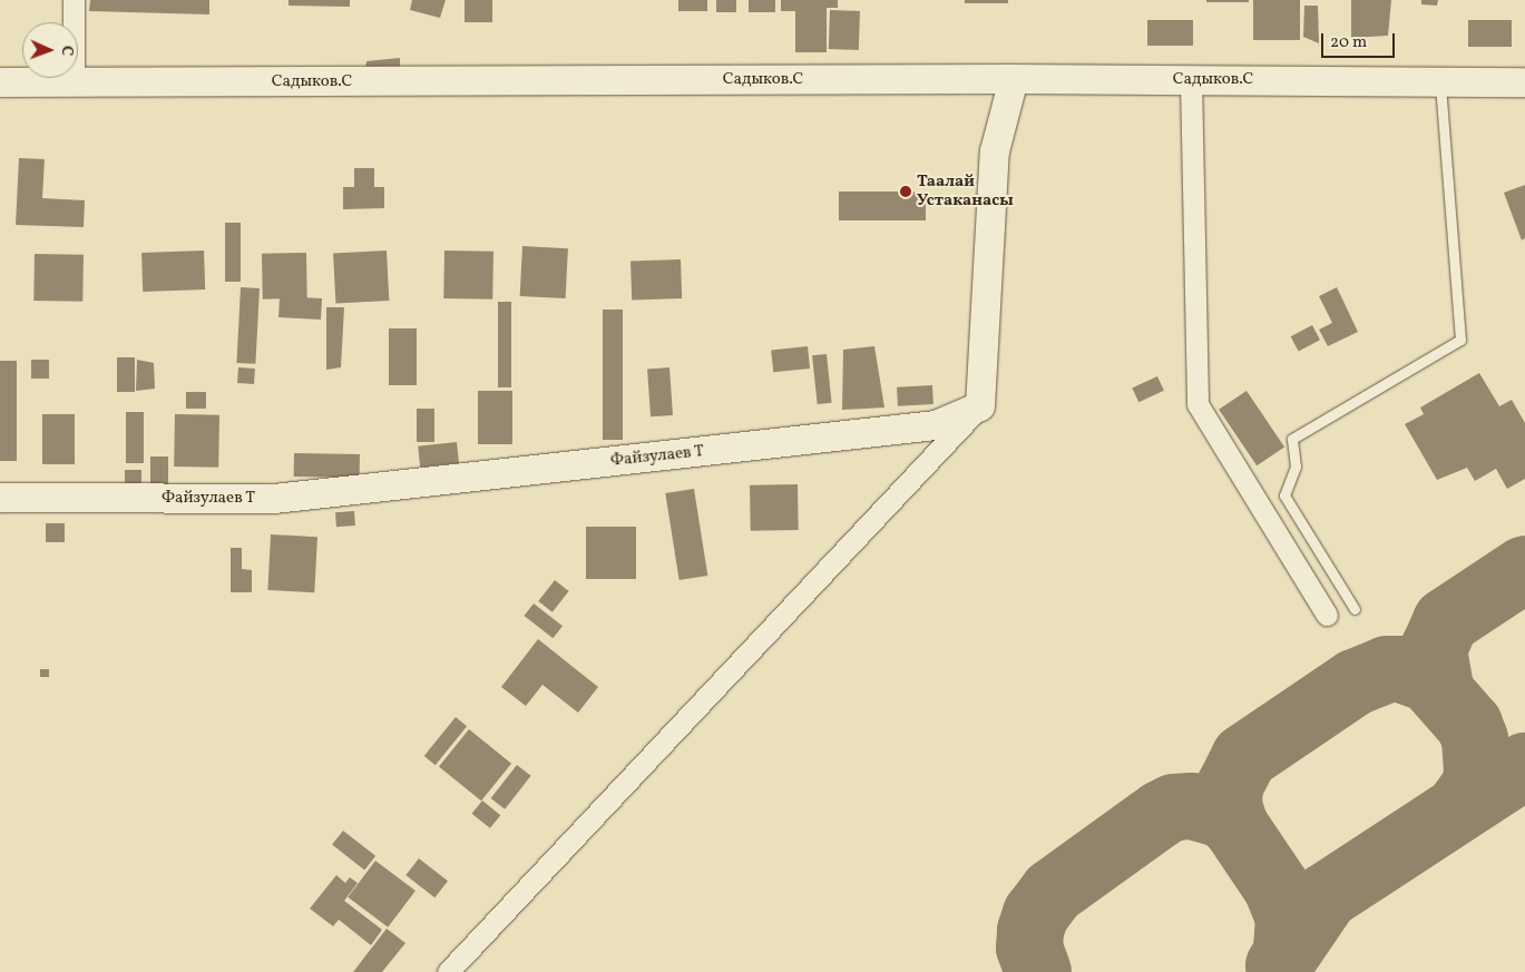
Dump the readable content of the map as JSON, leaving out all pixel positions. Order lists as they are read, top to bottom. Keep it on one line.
{"streets":{"main road":["Садыков.С","Файзулаев Т"]},"places":["Таалай Устаканасы"],"scale_bar":"20 m","north":"right"}
